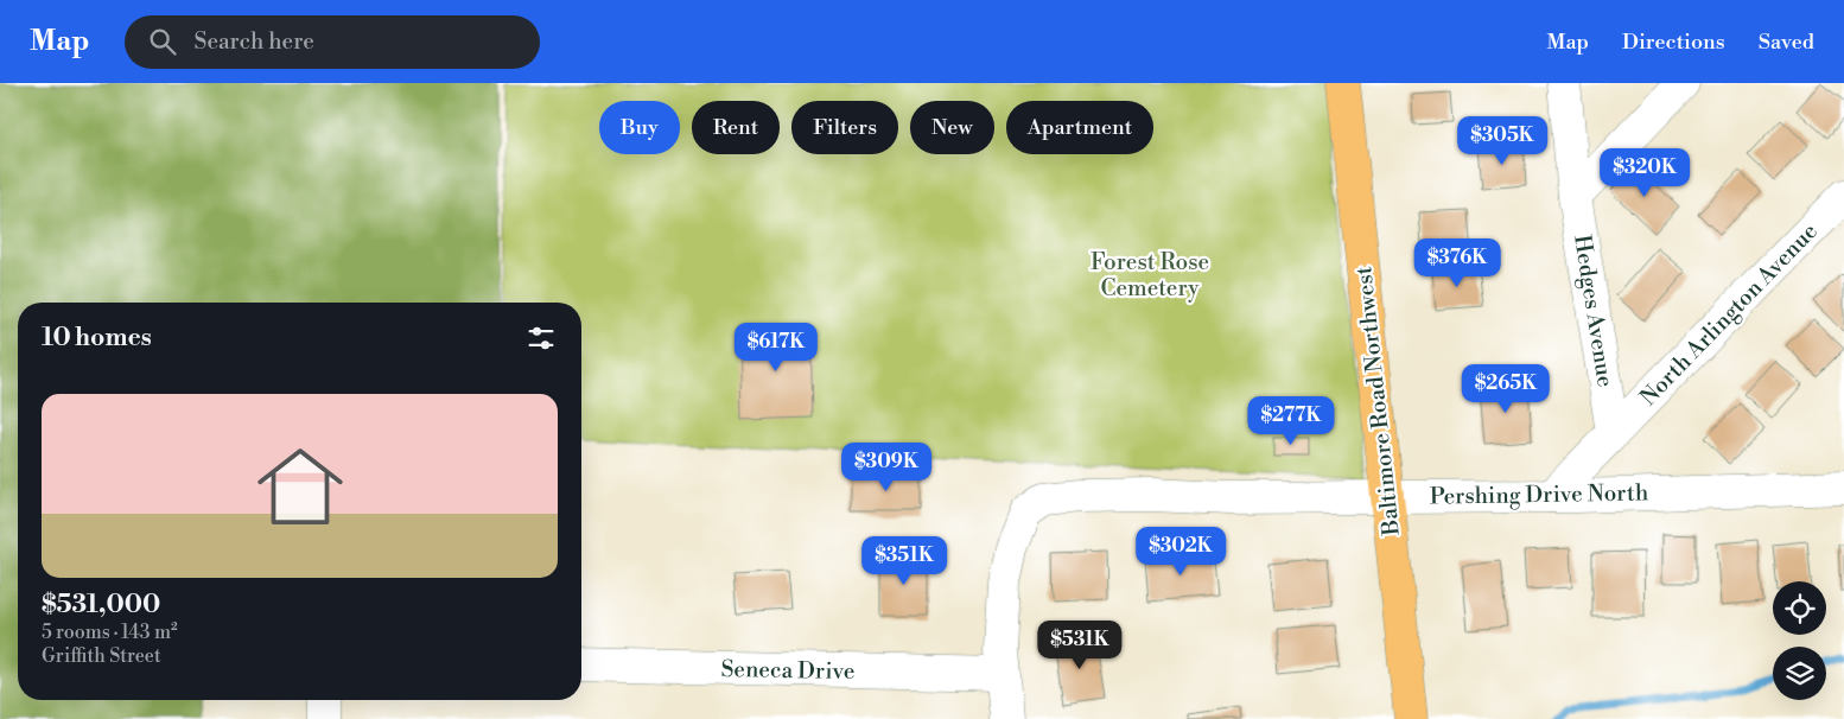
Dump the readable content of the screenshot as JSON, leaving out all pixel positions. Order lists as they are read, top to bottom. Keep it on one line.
{"streets":{"main road":["Baltimore Road Northwest"],"street":["Hedges Avenue","North Arlington Avenue","Pershing Drive North","Seneca Drive"]},"crossings":[["Hedges Avenue","North Arlington Avenue"],["North Arlington Avenue","Pershing Drive North"],["Baltimore Road Northwest","Pershing Drive North"],["Pershing Drive North","Seneca Drive"]],"parks":["Forest Rose Cemetery"],"page":{"header":"Map","search":"Search here","nav":["Map","Directions","Saved"],"chip":["Buy","Rent","Filters","New","Apartment"],"price":["$305K","$320K","$376K","$617K","$265K","$277K","$309K","$302K","$351K","$531K"],"heading":"10 homes","list":[{"name":"$531,000","note":"5 rooms · 143 m² · Griffith Street"}]}}
